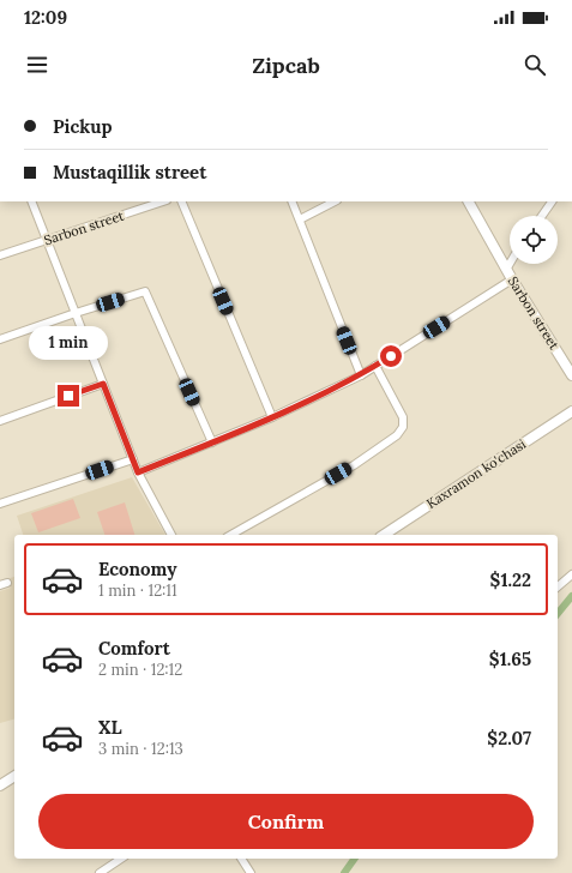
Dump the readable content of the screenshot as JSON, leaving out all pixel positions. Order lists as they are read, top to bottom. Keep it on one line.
{"streets":{"street":["Sarbon street","Kaxramon ko'chasi"]},"page":{"status":"12:09","header":"Zipcab","banner":["Pickup","Mustaqillik street"],"bubble":"1 min","list":[{"name":"Economy","note":"1 min · 12:11","value":"$1.22"},{"name":"Comfort","note":"2 min · 12:12","value":"$1.65"},{"name":"XL","note":"3 min · 12:13","value":"$2.07"}],"buttons":"Confirm"}}
